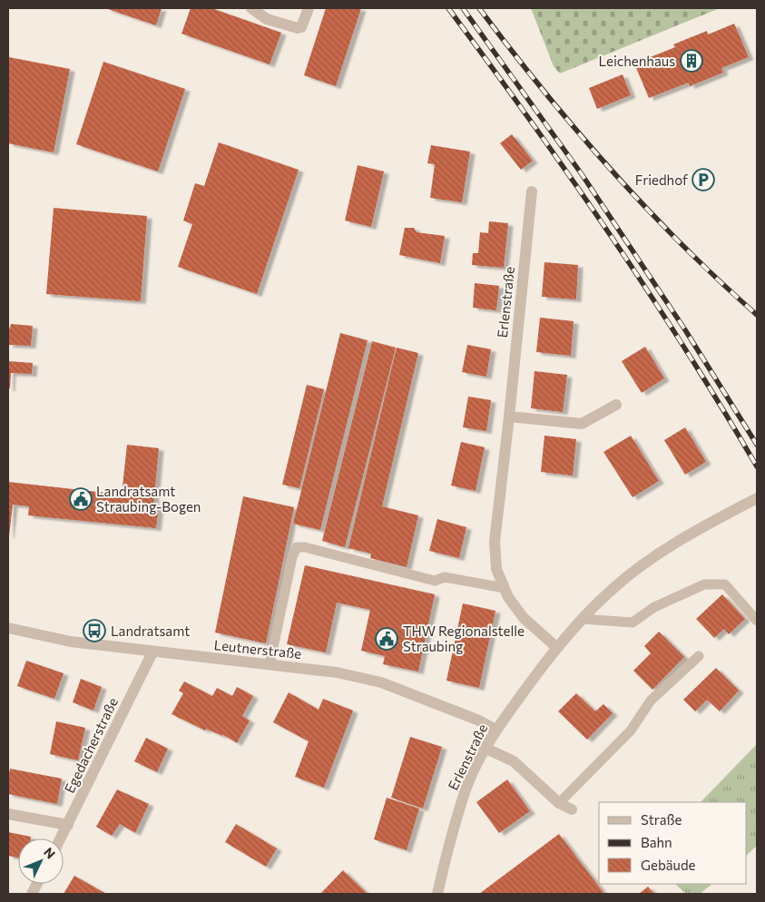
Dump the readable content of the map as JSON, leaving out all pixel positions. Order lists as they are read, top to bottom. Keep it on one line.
{"streets":{"street":["Erlenstraße","Leutnerstraße","Egedacherstraße"]},"crossings":[["Erlenstraße","Leutnerstraße"],["Leutnerstraße","Egedacherstraße"]],"places":{"building":["Leichenhaus"],"parking":["Friedhof"],"public building":["Landratsamt Straubing-Bogen","THW Regionalstelle Straubing"],"bus stop":["Landratsamt"]},"legend":["Straße","Bahn","Gebäude"],"north":"top right"}
